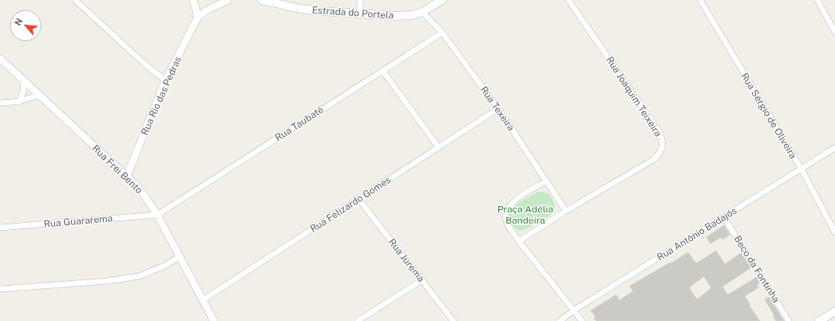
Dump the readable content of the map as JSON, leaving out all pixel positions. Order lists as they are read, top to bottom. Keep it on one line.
{"streets":{"main road":["Estrada do Portela"],"street":["Rua Rio das Pedras","Rua Joaquim Teixeira","Rua Texeira","Rua Sérgio de Oliveira","Rua Taubaté","Rua Frei Bento","Rua Felizardo Gomes","Rua Guararema","Rua Antônio Badajós","Rua Jurema","Beco da Fontinha"]},"crossings":[["Estrada do Portela","Rua Texeira"],["Rua Rio das Pedras","Rua Frei Bento"],["Rua Joaquim Teixeira","Rua Texeira"],["Rua Texeira","Rua Taubaté"],["Rua Texeira","Rua Felizardo Gomes"],["Rua Sérgio de Oliveira","Rua Antônio Badajós"],["Rua Taubaté","Rua Frei Bento"],["Rua Taubaté","Rua Guararema"],["Rua Frei Bento","Rua Felizardo Gomes"],["Rua Frei Bento","Rua Guararema"],["Rua Felizardo Gomes","Rua Jurema"],["Rua Antônio Badajós","Beco da Fontinha"]],"parks":["Praça Adélia Bandeira"],"north":"top left"}
